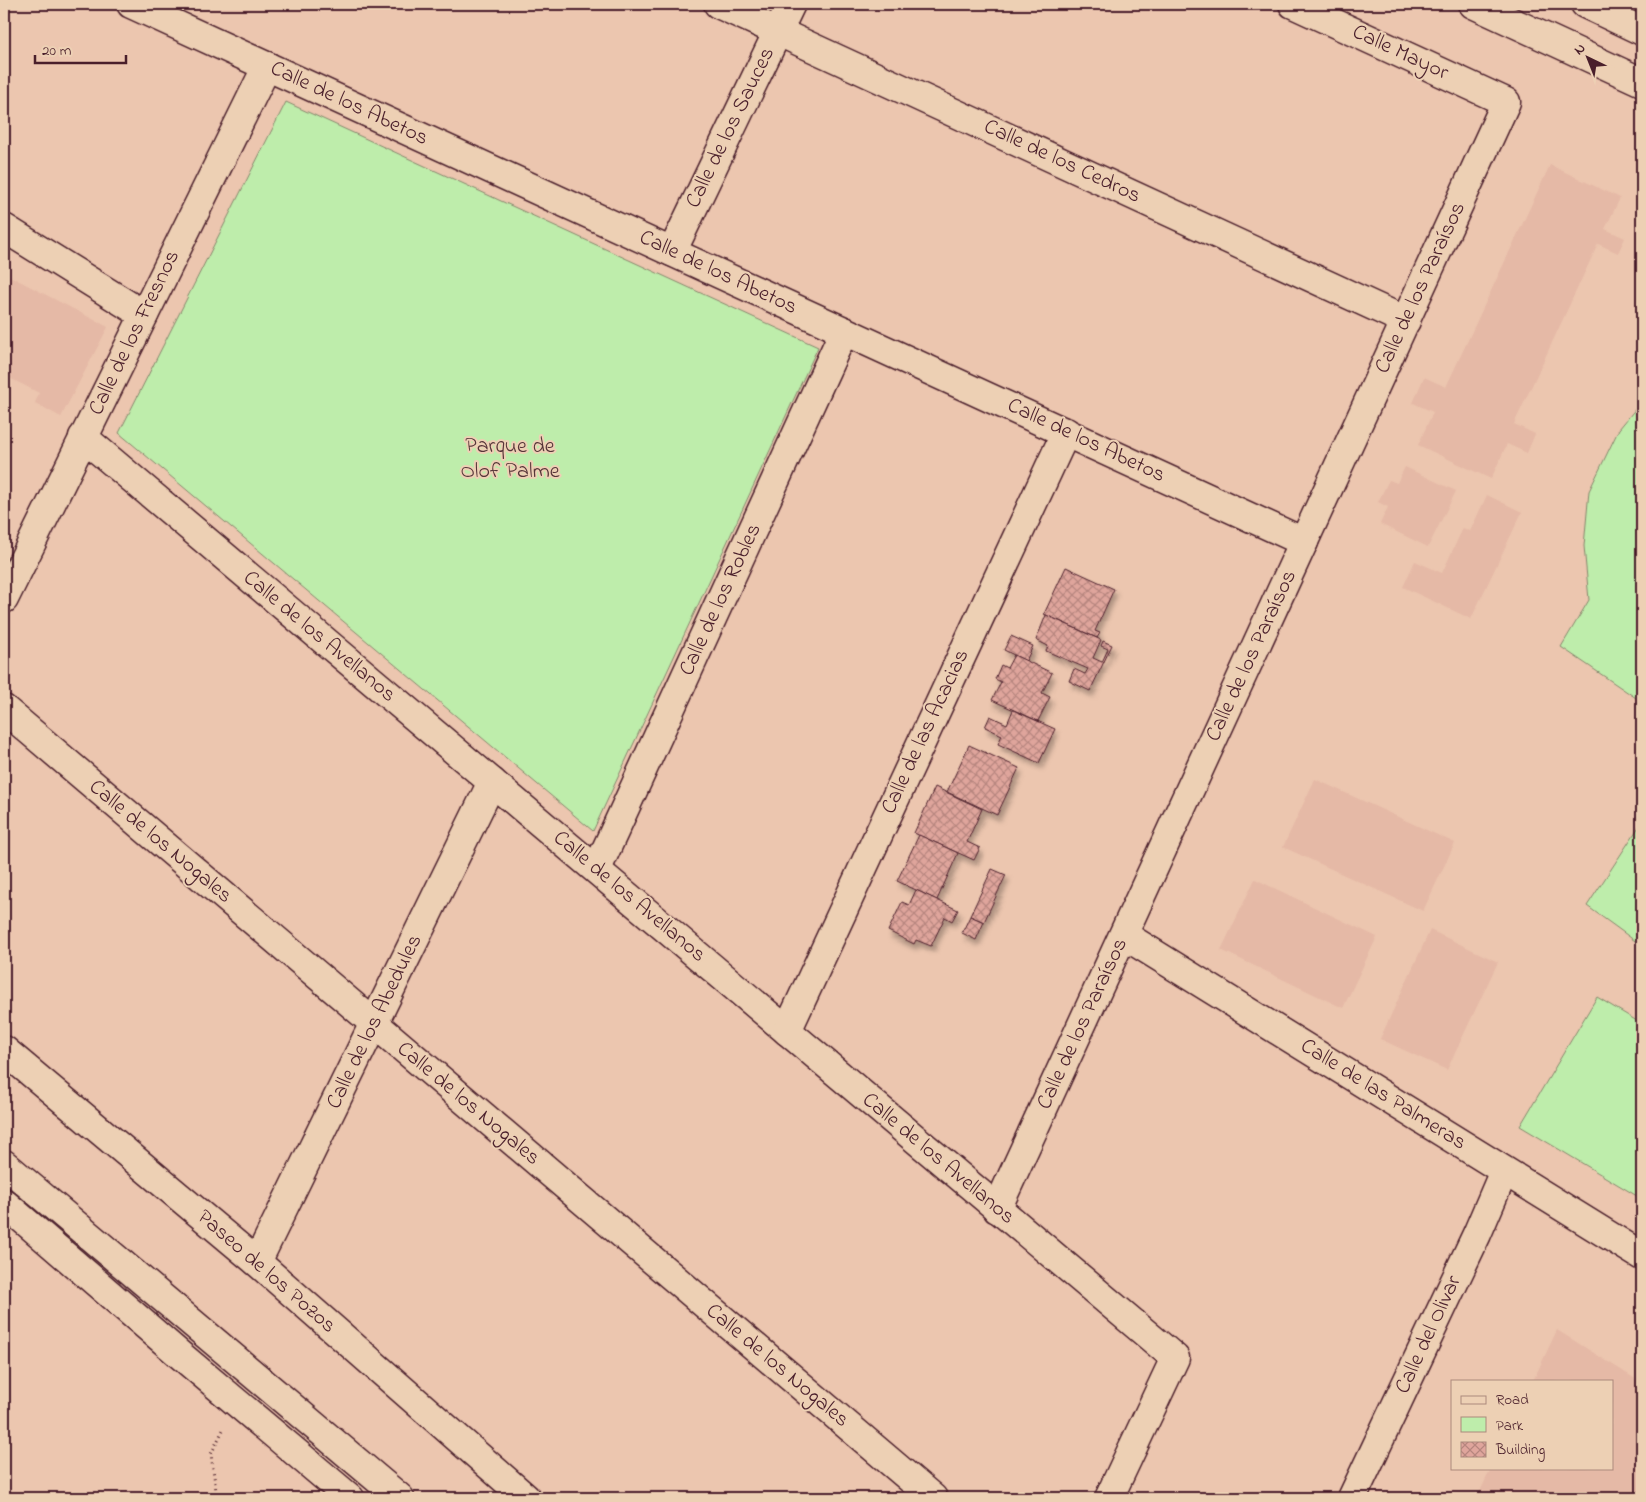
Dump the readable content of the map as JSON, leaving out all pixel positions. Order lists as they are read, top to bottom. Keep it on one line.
{"streets":{"street":["Calle Mayor","Calle de los Abetos","Calle de los Sauces","Calle de los Cedros","Calle de los Paraísos","Calle de los Fresnos","Calle de los Robles","Calle de los Avellanos","Calle de las Acacias","Calle de los Nogales","Calle de los Abedules","Calle de las Palmeras","Paseo de los Pozos","Calle del Olivar"]},"crossings":[["Calle Mayor","Calle de los Paraísos"],["Calle de los Abetos","Calle de los Sauces"],["Calle de los Abetos","Calle de los Paraísos"],["Calle de los Abetos","Calle de los Fresnos"],["Calle de los Abetos","Calle de los Robles"],["Calle de los Abetos","Calle de las Acacias"],["Calle de los Sauces","Calle de los Cedros"],["Calle de los Cedros","Calle de los Paraísos"],["Calle de los Paraísos","Calle de los Avellanos"],["Calle de los Paraísos","Calle de las Palmeras"],["Calle de los Fresnos","Calle de los Avellanos"],["Calle de los Robles","Calle de los Avellanos"],["Calle de los Avellanos","Calle de las Acacias"],["Calle de los Avellanos","Calle de los Abedules"],["Calle de los Nogales","Calle de los Abedules"],["Calle de los Abedules","Paseo de los Pozos"],["Calle de las Palmeras","Calle del Olivar"]],"parks":["Parque de Olof Palme"],"legend":["Road","Park","Building"],"scale_bar":"20 m","north":"top left"}
